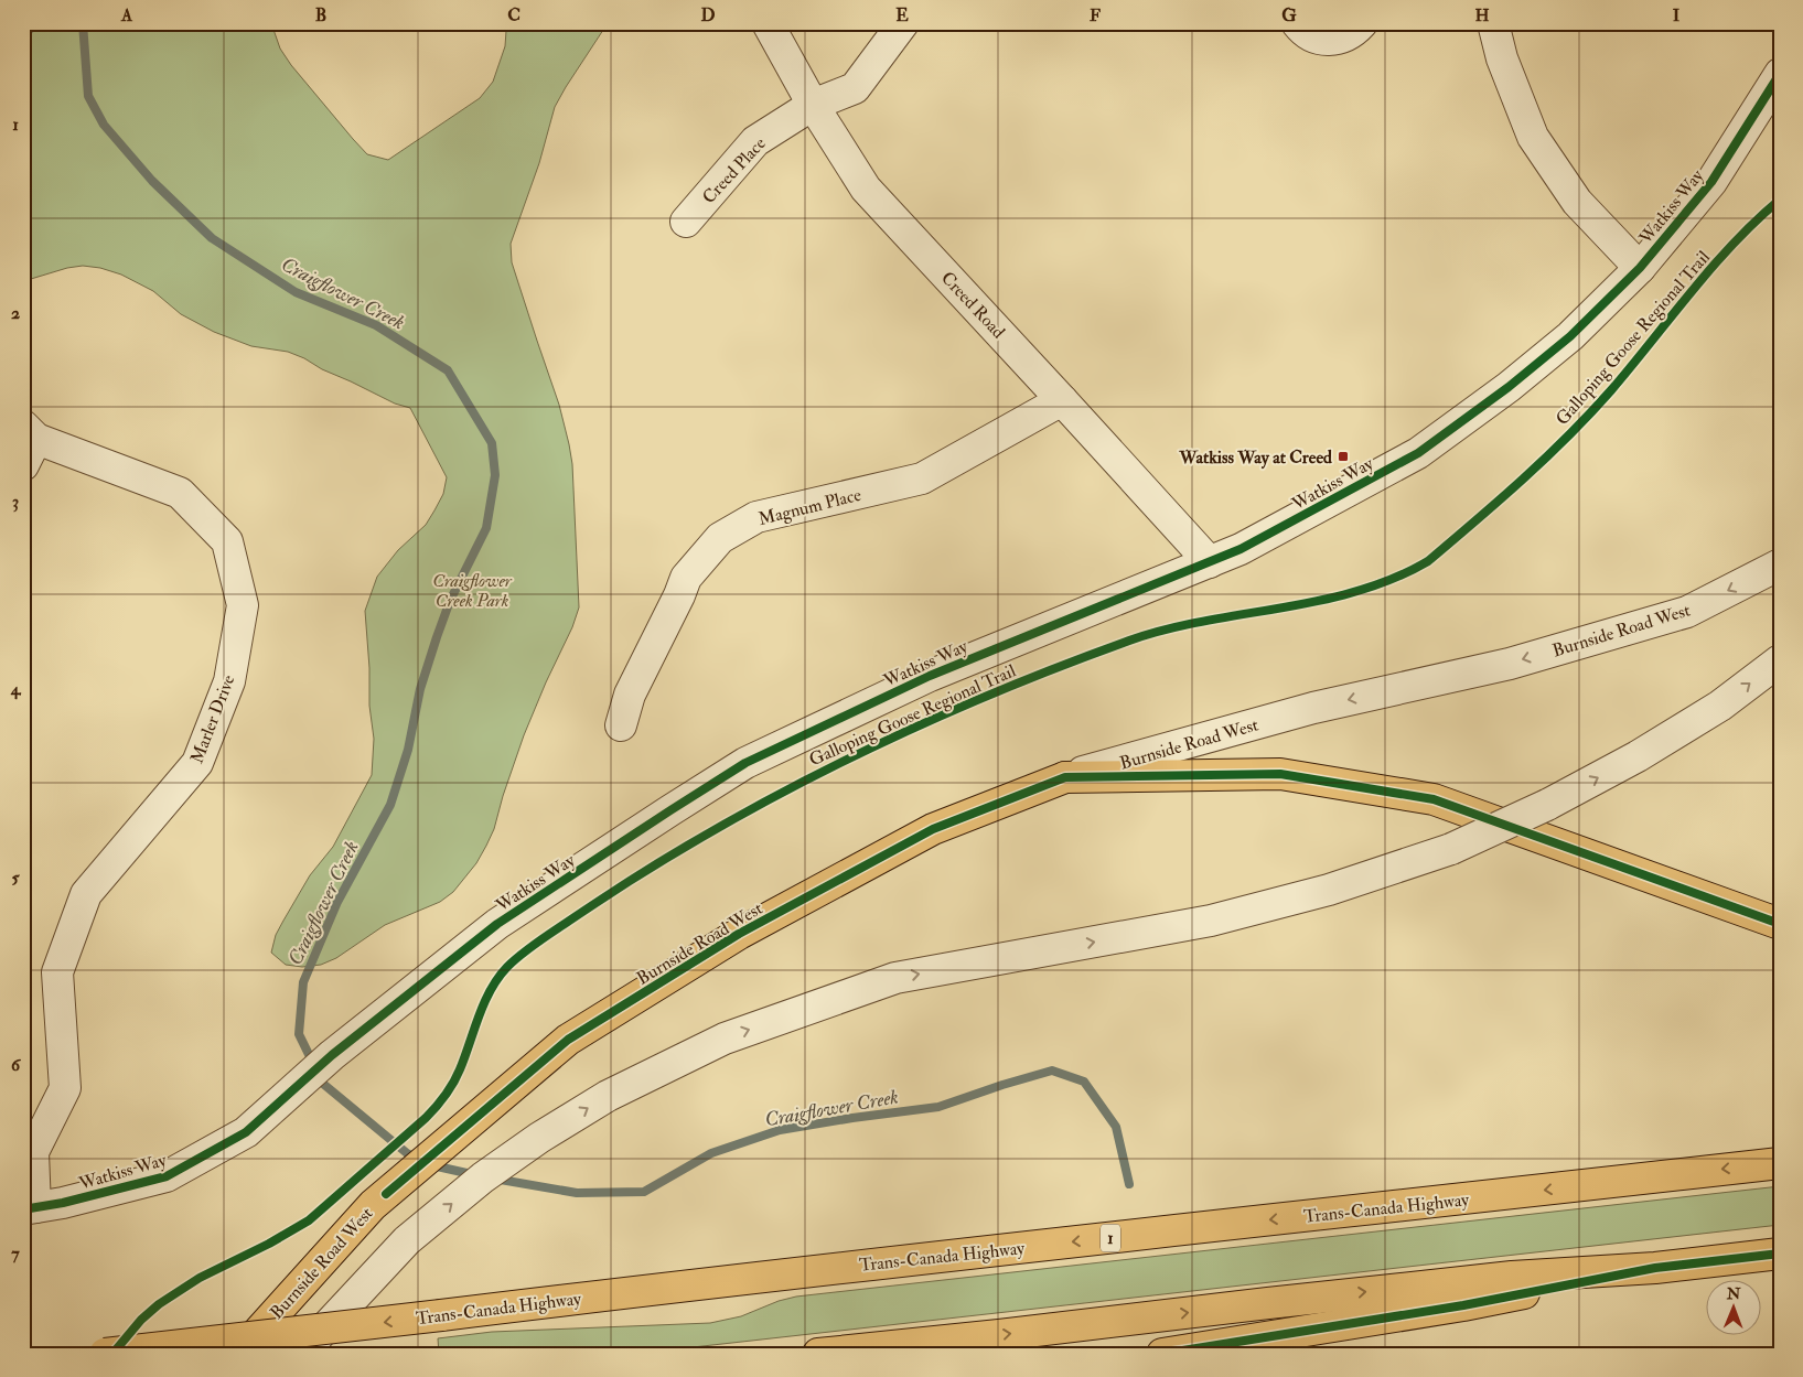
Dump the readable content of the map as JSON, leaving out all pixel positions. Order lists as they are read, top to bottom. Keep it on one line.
{"streets":{"main road":["Burnside Road West","Trans-Canada Highway","1"],"street":["Creed Place","Watkiss Way","Creed Road","Magnum Place","Marler Drive"],"cycle path":["Galloping Goose Regional Trail"]},"crossings":[["Creed Place","Creed Road"],["Watkiss Way","Creed Road"],["Watkiss Way","Marler Drive"],["Creed Road","Magnum Place"]],"water":["Craigflower Creek"],"parks":["Craigflower Creek Park"],"places":{"transit":["Watkiss Way at Creed"]},"north":"top","grid":{"columns":["A","B","C","D","E","F","G","H","I"],"rows":["1","2","3","4","5","6","7"]}}
